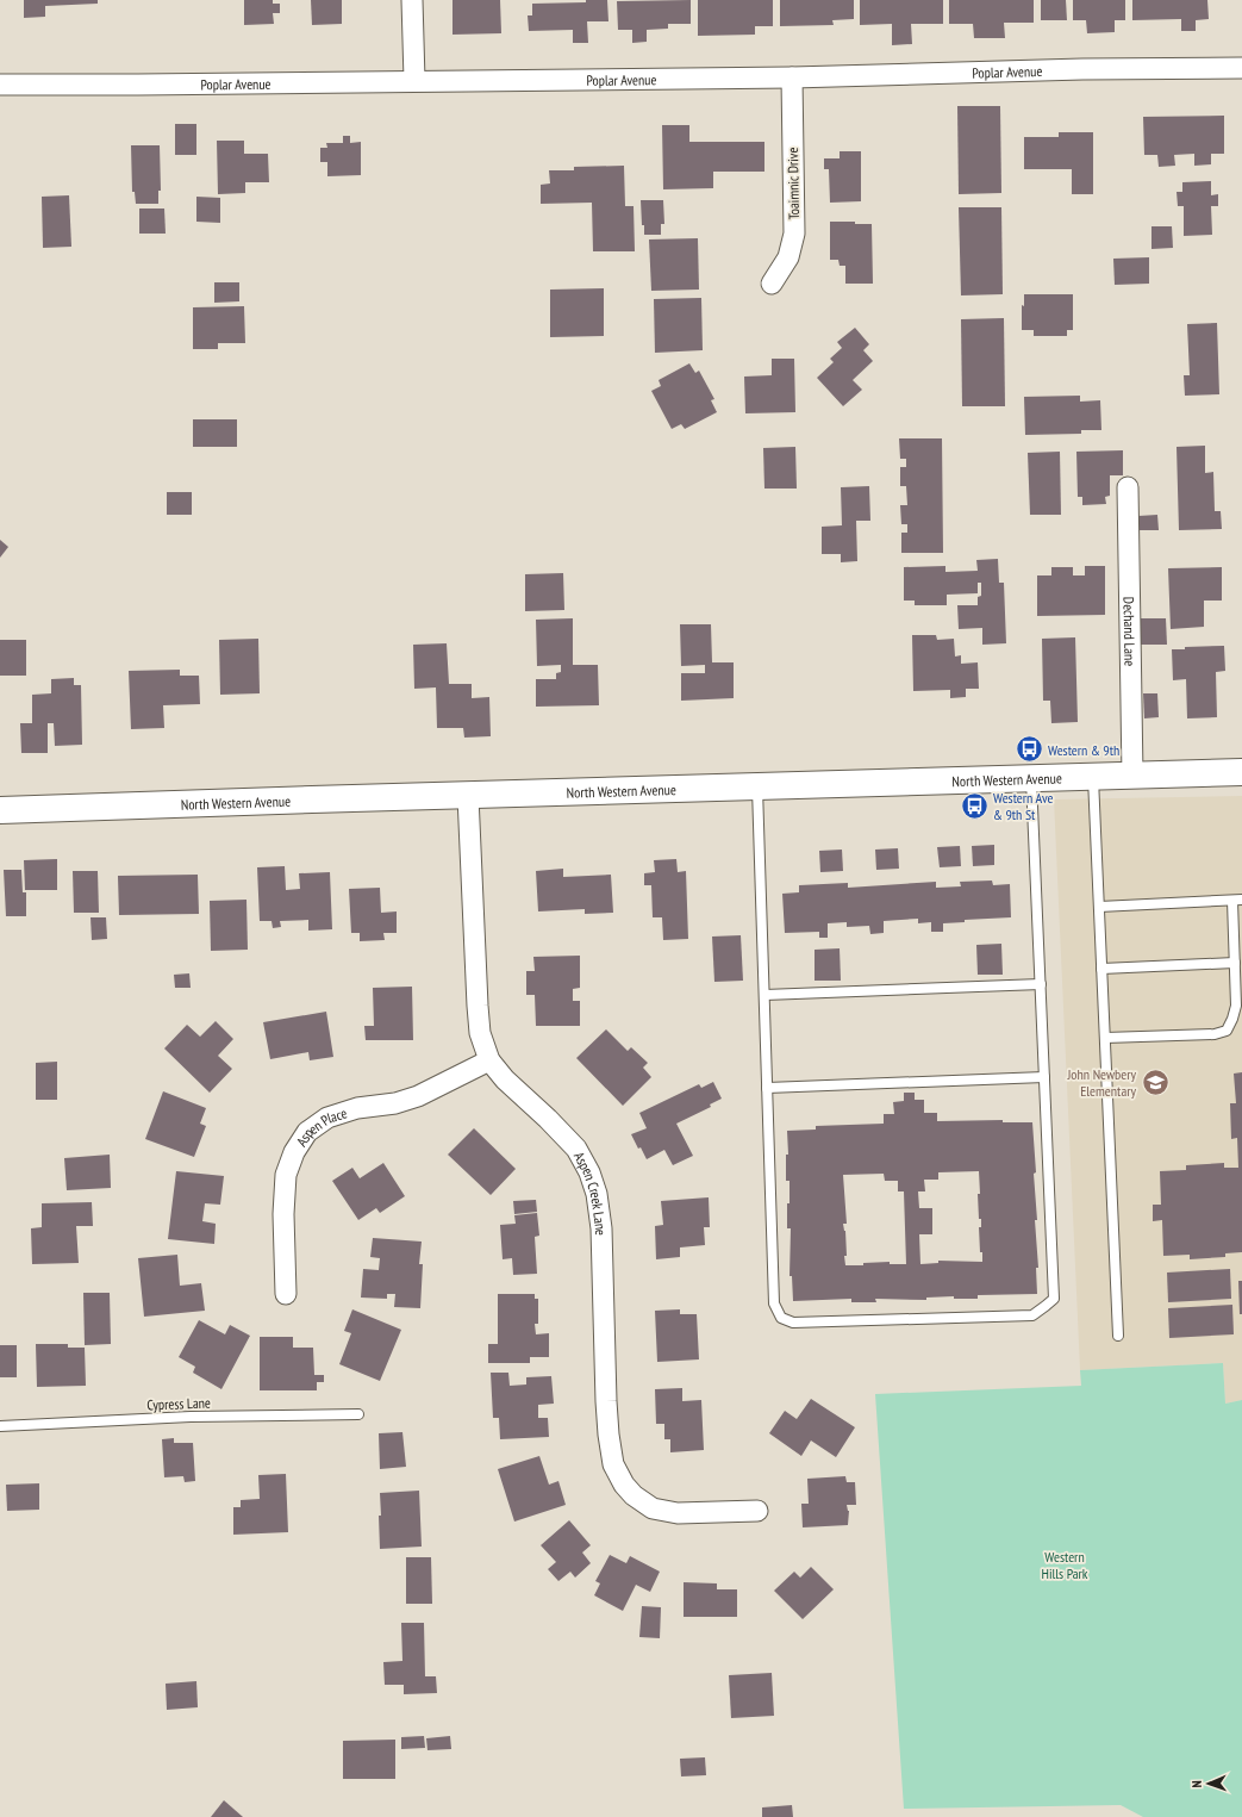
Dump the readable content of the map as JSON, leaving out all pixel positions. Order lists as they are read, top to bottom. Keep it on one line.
{"streets":{"main road":["North Western Avenue"],"street":["Poplar Avenue","Toaimnic Drive","Dechand Lane","Aspen Place","Aspen Creek Lane"],"lane":["Cypress Lane"]},"crossings":[["Poplar Avenue","Toaimnic Drive"],["Dechand Lane","North Western Avenue"],["North Western Avenue","Aspen Creek Lane"],["Aspen Place","Aspen Creek Lane"]],"parks":["Western Hills Park"],"places":{"bus stop":["Western & 9th","Western Ave & 9th St"],"school or university":["John Newbery Elementary"]},"north":"left"}
